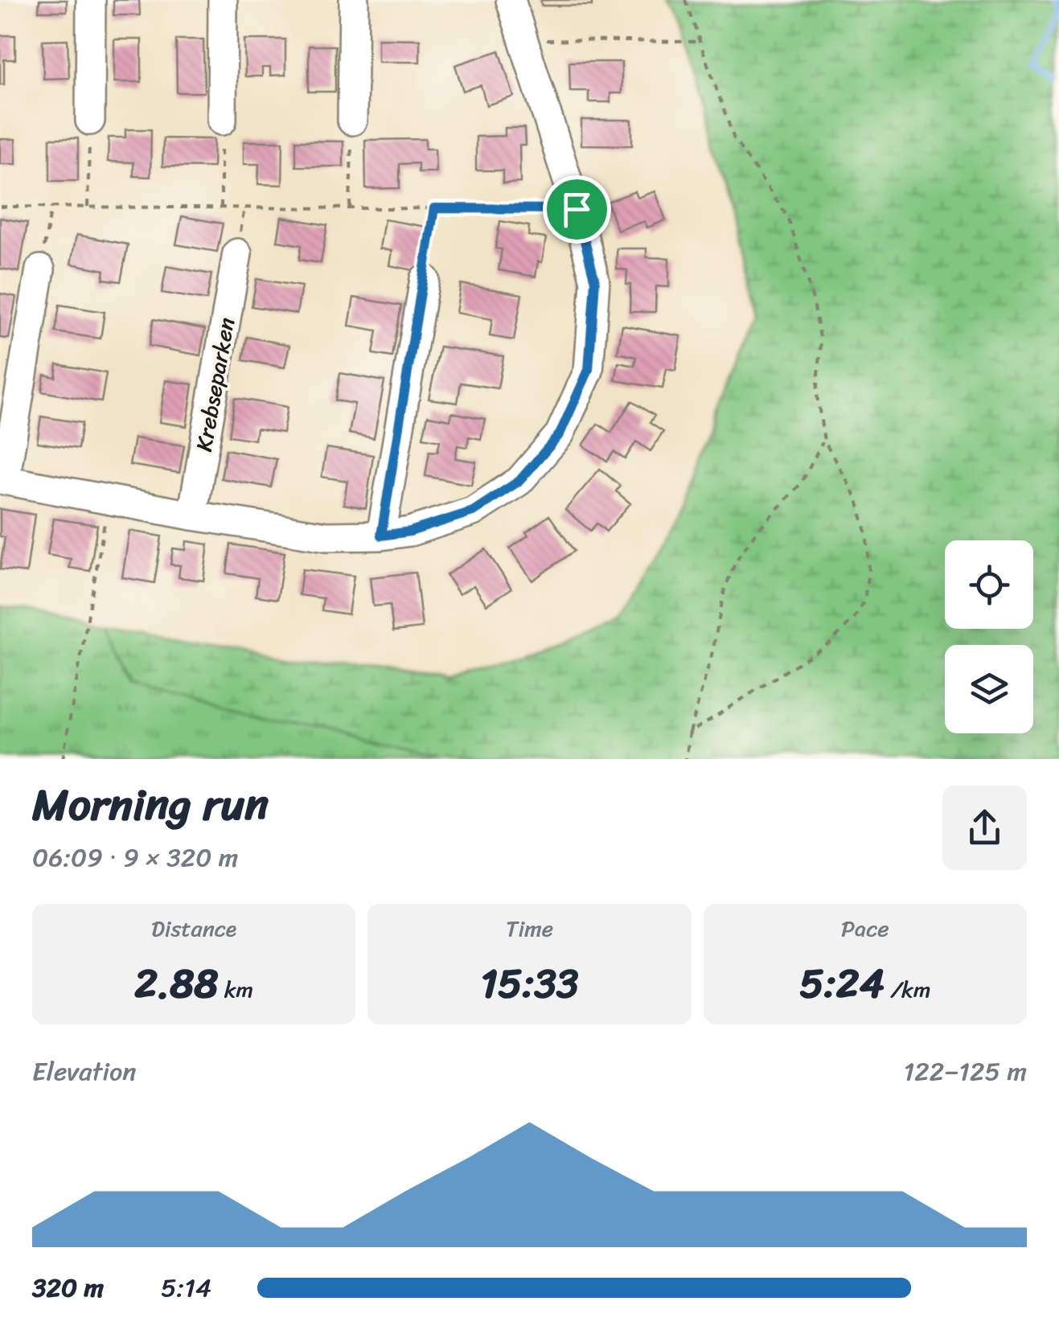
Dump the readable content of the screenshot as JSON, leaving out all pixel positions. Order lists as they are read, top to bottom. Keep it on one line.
{"streets":{"street":["Krebseparken"]},"page":{"heading":["Morning run","06:09 · 9 × 320 m"],"stats":[["Distance","2.88 km"],["Time","15:33"],["Pace","5:24 /km"]],"chart":["Elevation","122–125 m"],"list":[{"name":"320 m","note":"5:14"}]}}
